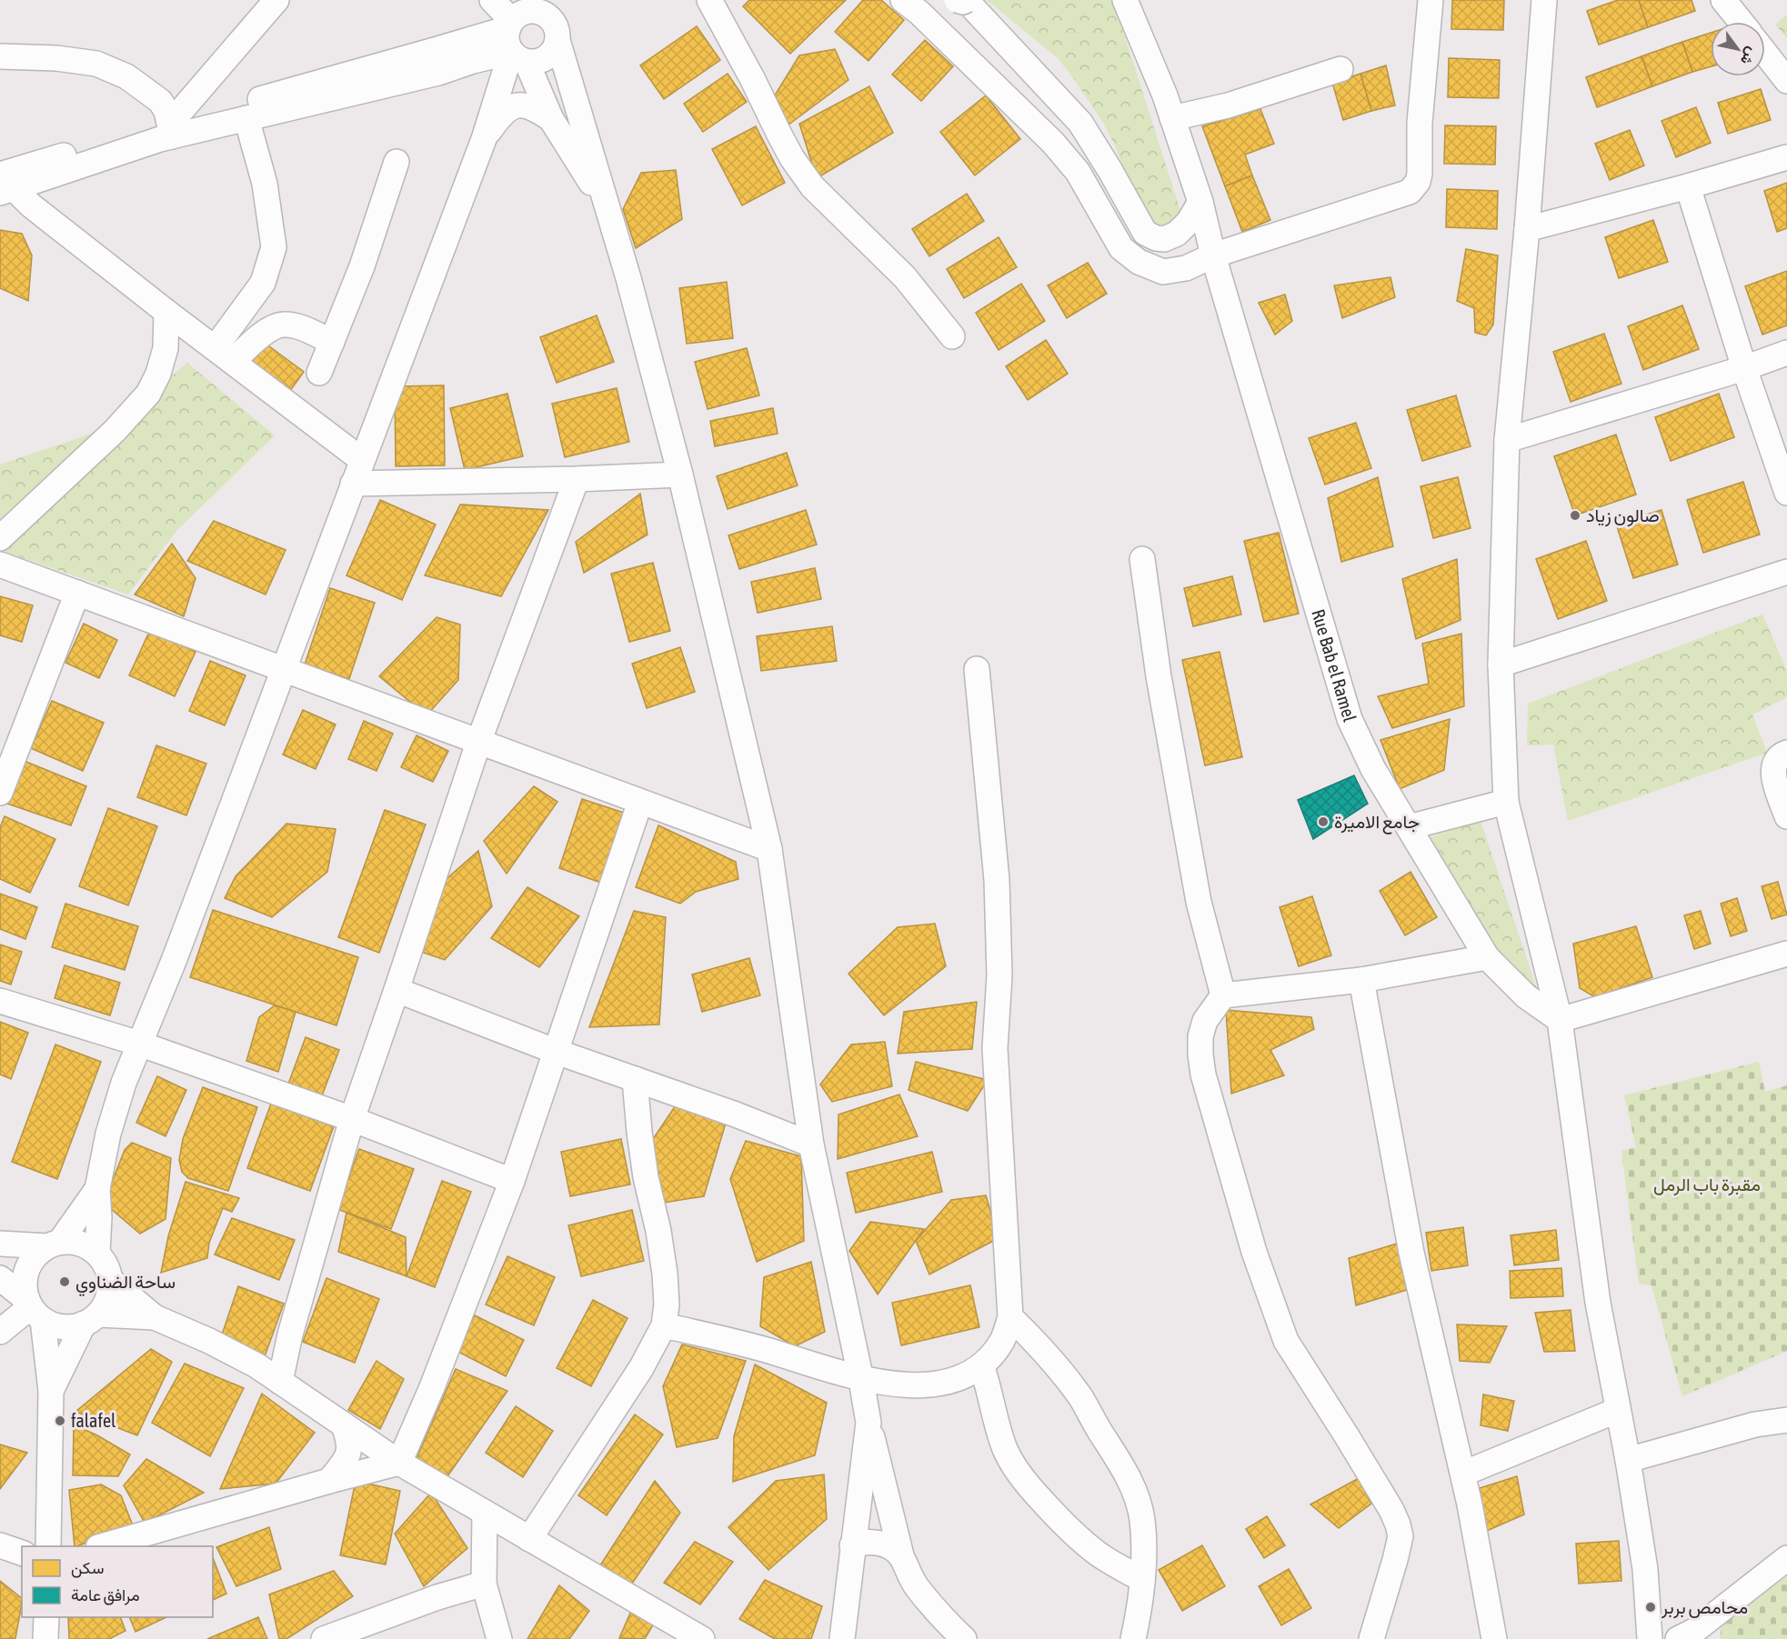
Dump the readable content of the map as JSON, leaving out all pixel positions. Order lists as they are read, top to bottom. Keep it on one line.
{"streets":{"street":["Rue Bab el Ramel"]},"parks":["مقبرة باب الرمل"],"places":["صالون زياد","جامع الاميرة","ساحة الضناوي","falafel","محامص بربر"],"legend":["سكن","مرافق عامة"],"north":"bottom right"}
